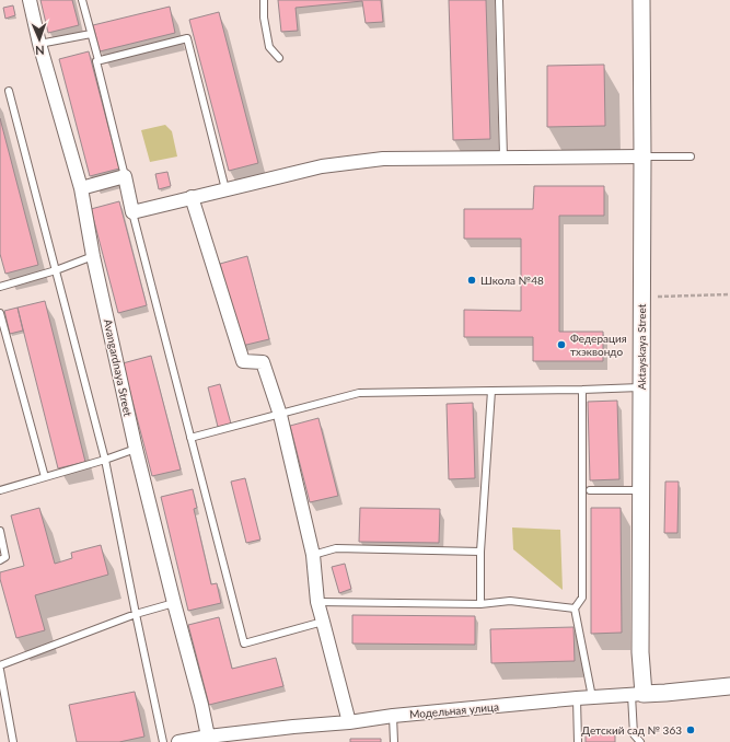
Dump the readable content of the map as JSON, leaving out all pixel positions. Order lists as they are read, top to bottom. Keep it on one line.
{"streets":{"street":["Aktayskaya Street","Avangardnaya Street","Модельная улица"]},"crossings":[["Aktayskaya Street","Модельная улица"],["Avangardnaya Street","Модельная улица"]],"places":["Школа №48","Федерация тхэквондо","Детский сад № 363"],"north":"bottom"}
